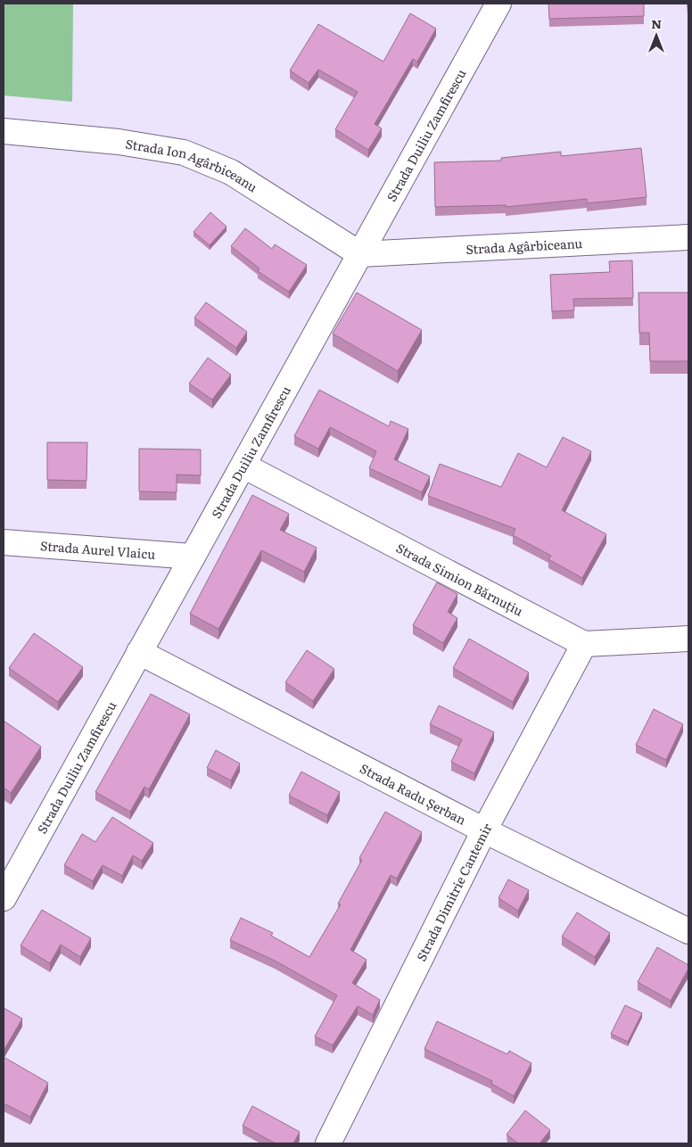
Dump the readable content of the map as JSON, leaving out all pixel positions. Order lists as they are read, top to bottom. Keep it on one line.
{"streets":{"street":["Strada Duiliu Zamfirescu","Strada Ion Agârbiceanu","Strada Agârbiceanu","Strada Aurel Vlaicu","Strada Simion Bărnuțiu","Strada Radu Șerban","Strada Dimitrie Cantemir"]},"crossings":[["Strada Duiliu Zamfirescu","Strada Ion Agârbiceanu"],["Strada Duiliu Zamfirescu","Strada Agârbiceanu"],["Strada Duiliu Zamfirescu","Strada Aurel Vlaicu"],["Strada Duiliu Zamfirescu","Strada Simion Bărnuțiu"],["Strada Duiliu Zamfirescu","Strada Radu Șerban"],["Strada Ion Agârbiceanu","Strada Agârbiceanu"],["Strada Simion Bărnuțiu","Strada Dimitrie Cantemir"],["Strada Radu Șerban","Strada Dimitrie Cantemir"]],"north":"top"}
